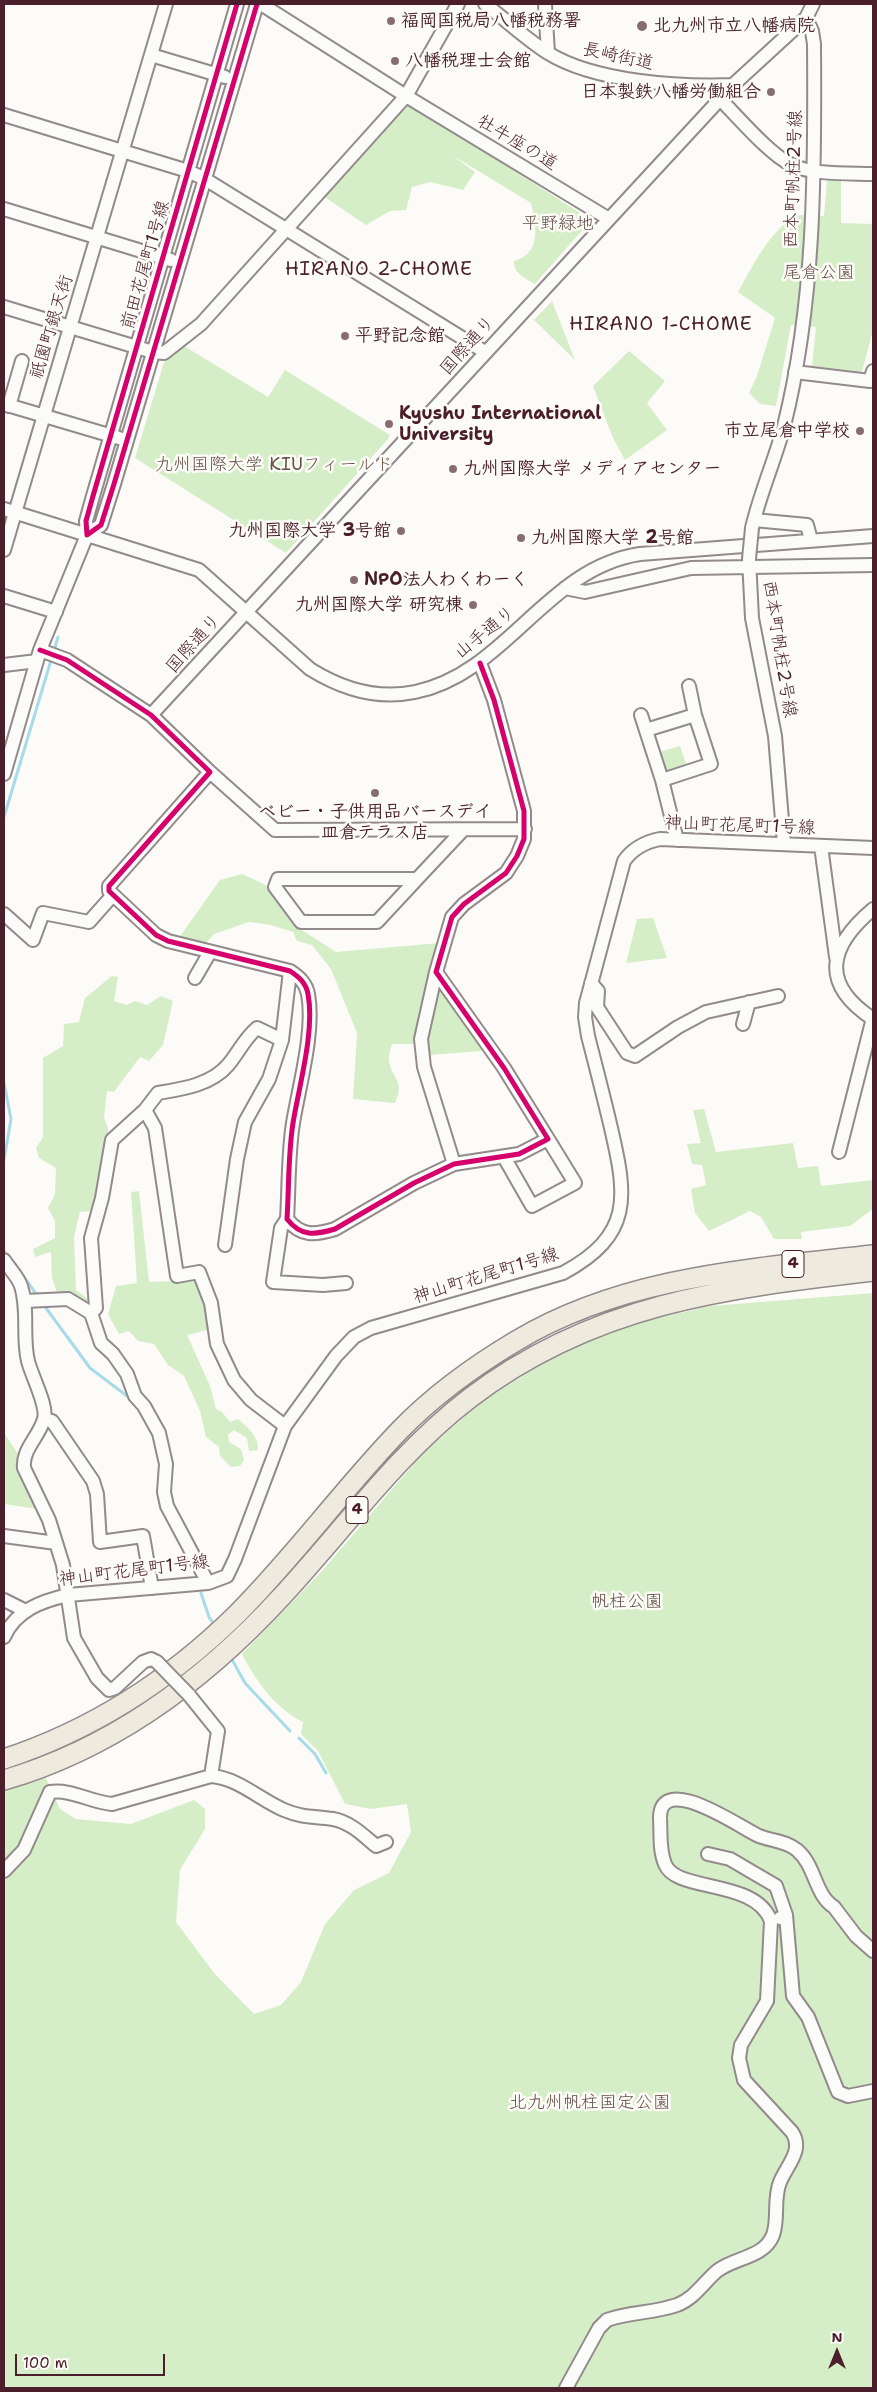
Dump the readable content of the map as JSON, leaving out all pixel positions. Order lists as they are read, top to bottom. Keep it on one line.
{"streets":{"highway":["4"],"street":["長崎街道","牡牛座の道","西本町帆柱2号線","前田花尾町1号線","祇園町銀天街","国際通り","山手通り","神山町花尾町1号線"]},"crossings":[["長崎街道","国際通り"],["牡牛座の道","国際通り"],["西本町帆柱2号線","国際通り"],["西本町帆柱2号線","神山町花尾町1号線"],["前田花尾町1号線","山手通り"],["祇園町銀天街","山手通り"],["国際通り","山手通り"]],"districts":["HIRANO 2-CHOME","HIRANO 1-CHOME"],"parks":["平野緑地","尾倉公園","九州国際大学 KIUフィールド","帆柱公園","北九州帆柱国定公園"],"places":["福岡国税局八幡税務署","北九州市立八幡病院","八幡税理士会館","日本製鉄八幡労働組合","平野記念館","Kyushu International University","市立尾倉中学校","九州国際大学 メディアセンター","九州国際大学 3号館","九州国際大学 2号館","NPO法人わくわーく","九州国際大学 研究棟","ベビー・子供用品バースデイ 皿倉テラス店"],"scale_bar":"100 m","north":"top"}
